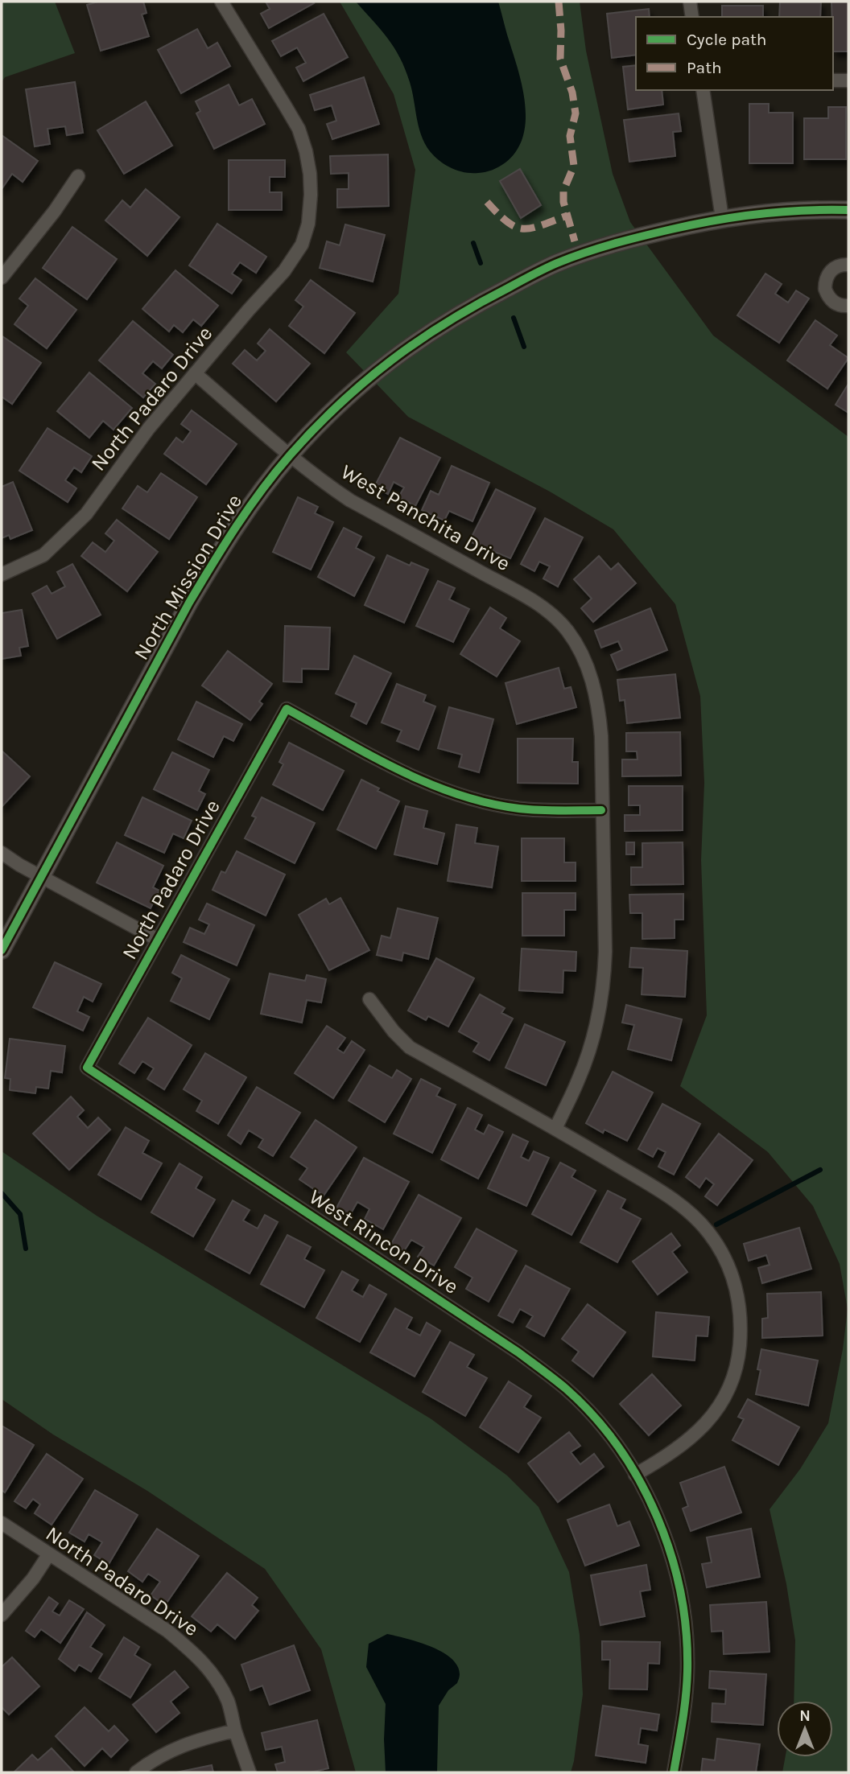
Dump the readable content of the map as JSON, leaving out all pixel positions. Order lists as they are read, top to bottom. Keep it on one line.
{"streets":{"street":["North Padaro Drive","West Panchita Drive","North Mission Drive","West Rincon Drive"]},"crossings":[["North Padaro Drive","West Panchita Drive"],["North Padaro Drive","West Rincon Drive"],["West Panchita Drive","North Mission Drive"]],"legend":["Cycle path","Path"],"north":"top"}
